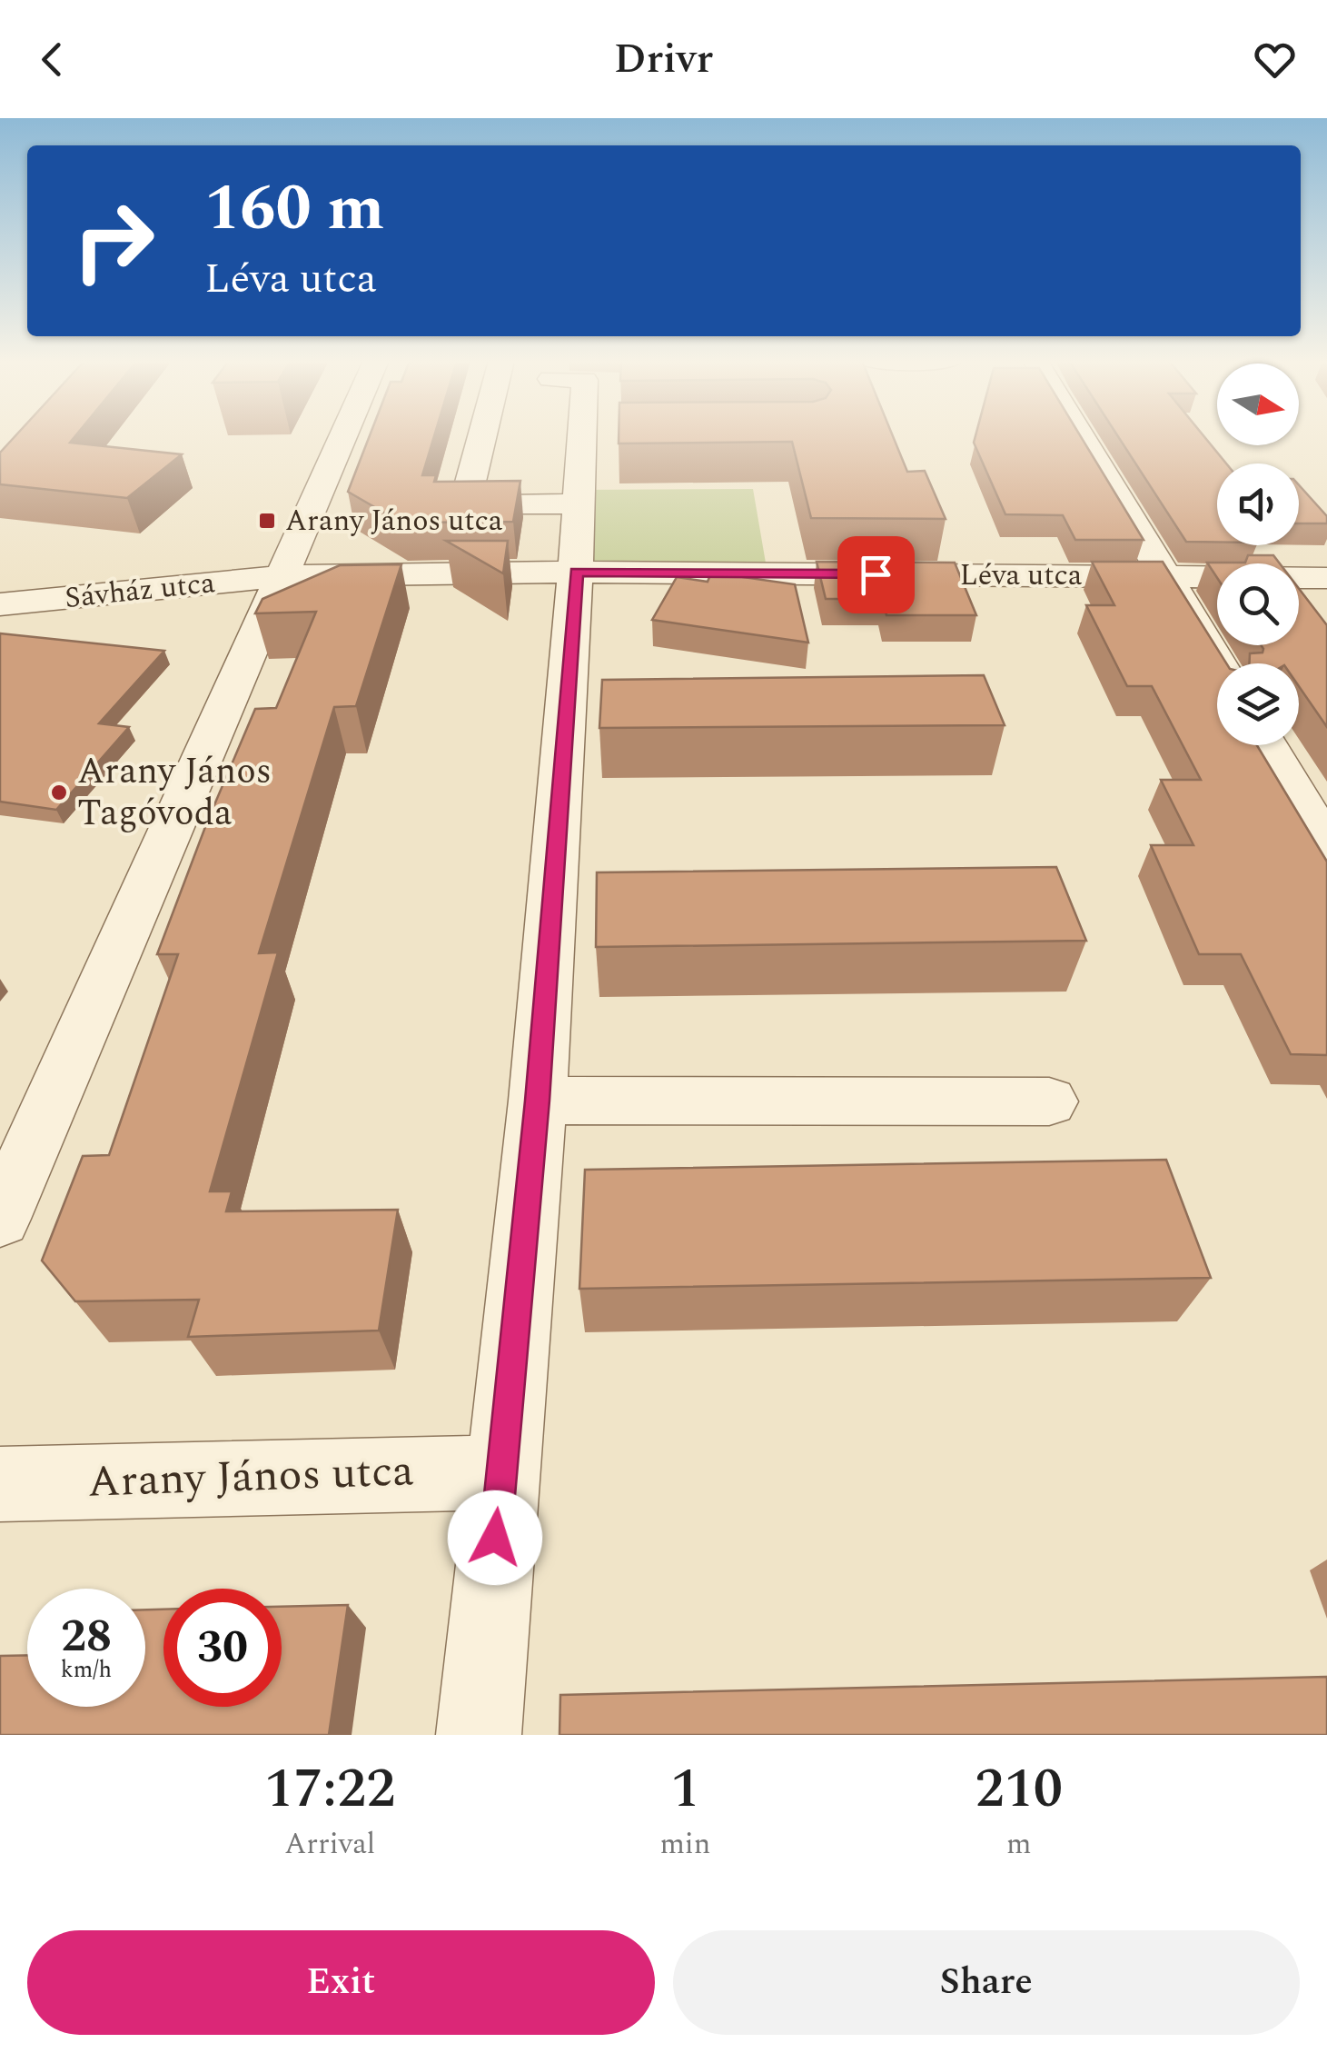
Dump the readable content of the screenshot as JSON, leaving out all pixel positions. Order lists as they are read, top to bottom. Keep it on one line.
{"streets":{"street":["Léva utca","Sávház utca","Arany János utca"]},"crossings":[["Léva utca","Sávház utca"]],"places":{"transit":["Arany János utca"],"other":["Arany János Tagóvoda"]},"north":"right","page":{"header":"Drivr","turn":["160 m","Léva utca"],"speed":"28 km/h","limit":"30","eta":["17:22","Arrival","1","min","210","m"],"buttons":["Exit","Share"]}}
